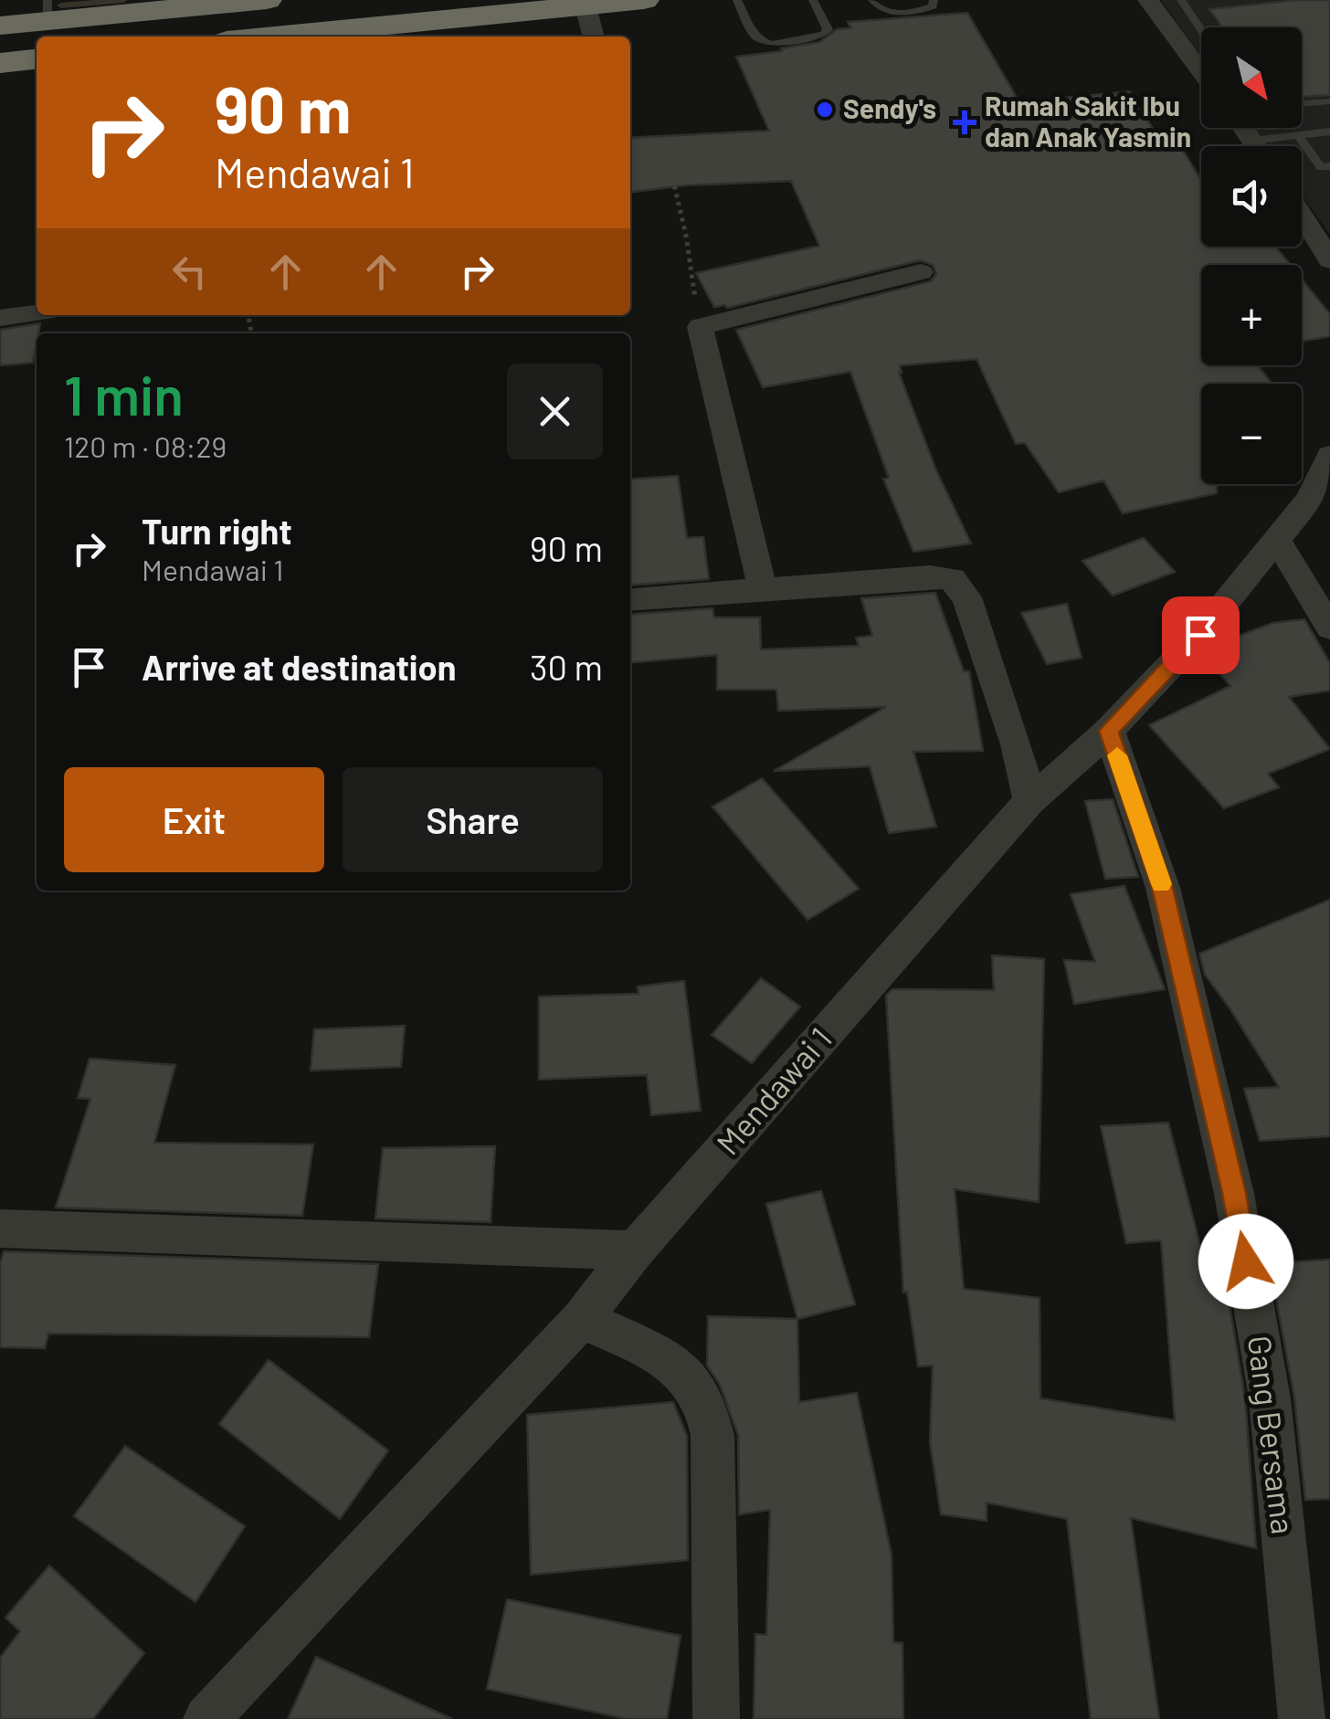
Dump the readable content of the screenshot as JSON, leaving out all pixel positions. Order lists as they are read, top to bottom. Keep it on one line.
{"streets":{"street":["Mendawai 1","Gang Bersama"]},"crossings":[["Mendawai 1","Gang Bersama"]],"places":{"other":["Sendy's"],"health":["Rumah Sakit Ibu dan Anak Yasmin"]},"north":"bottom right","page":{"map_buttons":["+","−"],"turn":["90 m","Mendawai 1"],"heading":["1 min","120 m · 08:29"],"list":[{"name":"Turn right","note":"Mendawai 1","value":"90 m"},{"name":"Arrive at destination","value":"30 m"}],"buttons":["Exit","Share"]}}
